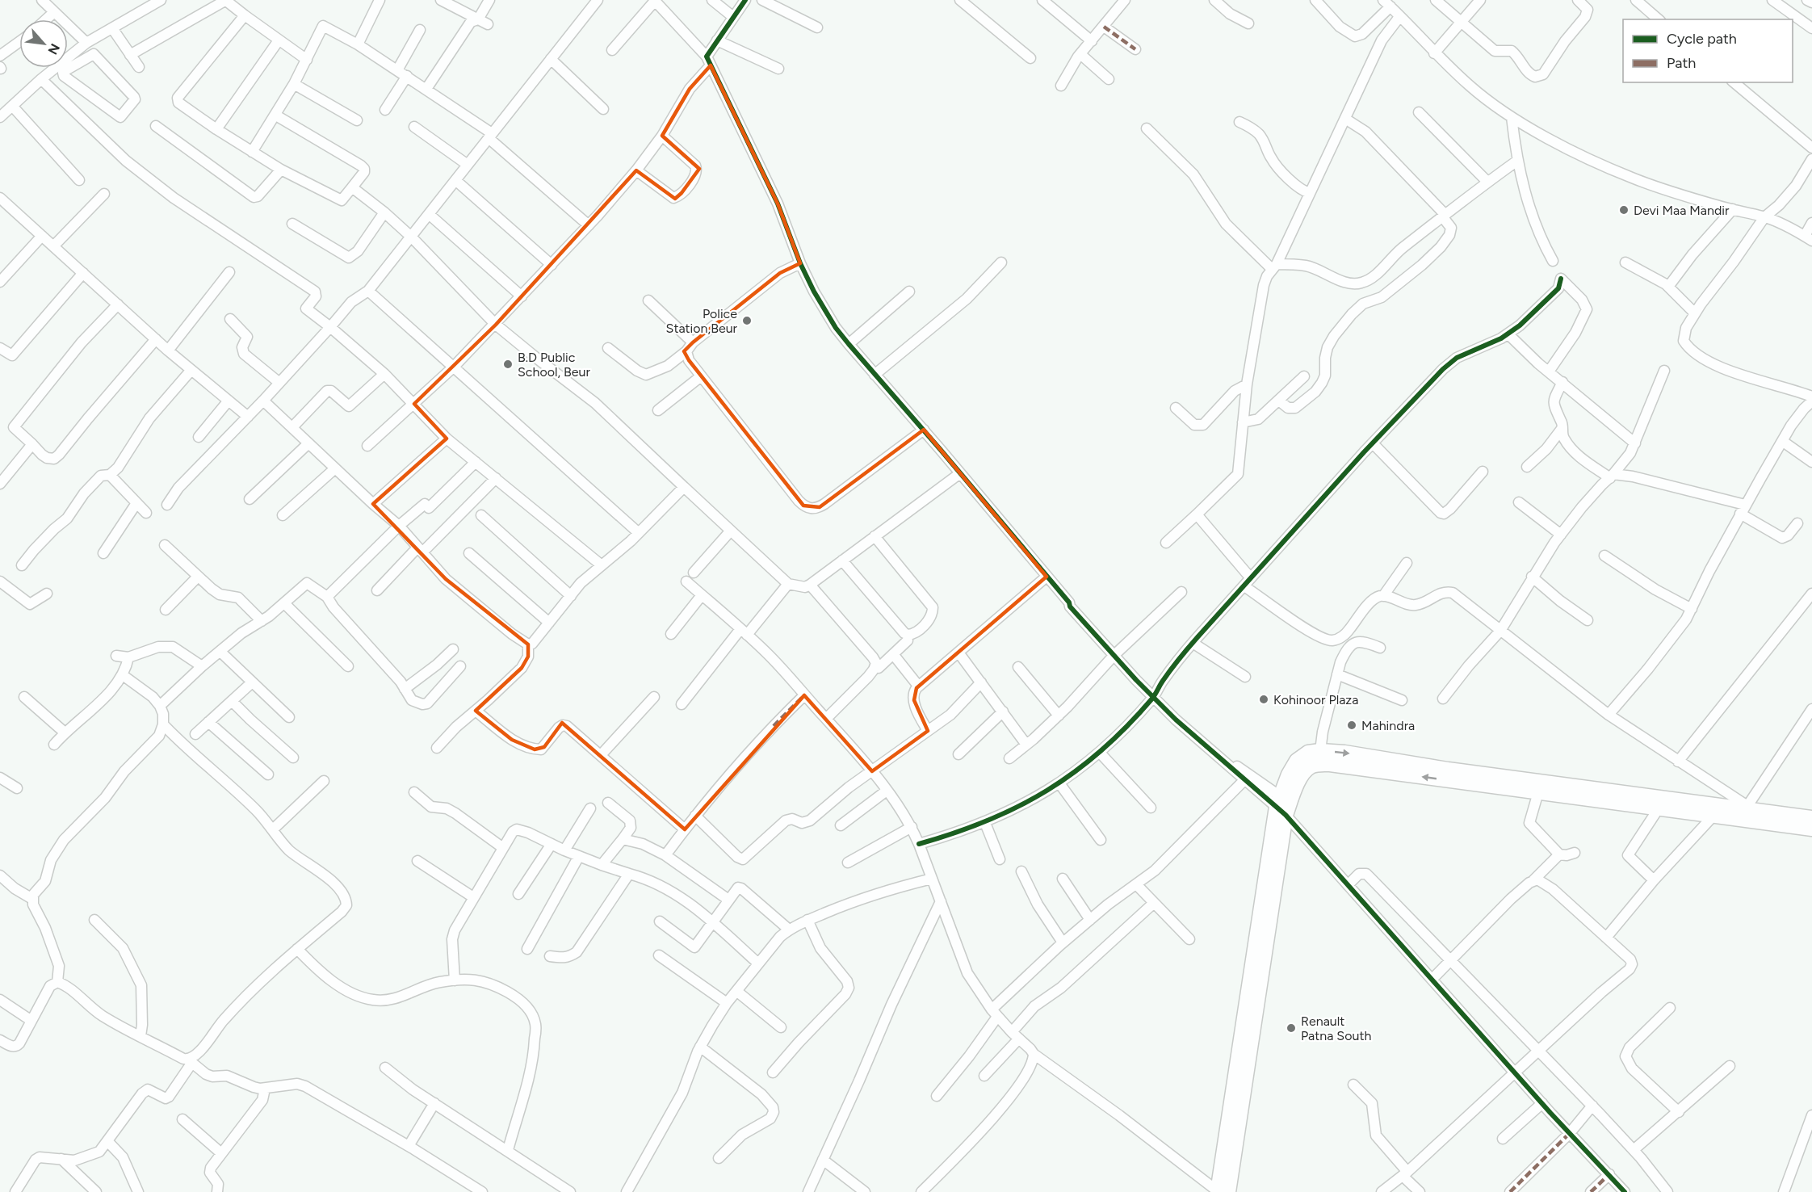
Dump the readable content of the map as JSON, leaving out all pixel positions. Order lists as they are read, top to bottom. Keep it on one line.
{"places":["Devi Maa Mandir","Police Station,Beur","B.D Public School, Beur","Kohinoor Plaza","Mahindra","Renault Patna South"],"legend":["Cycle path","Path"],"north":"bottom right"}
